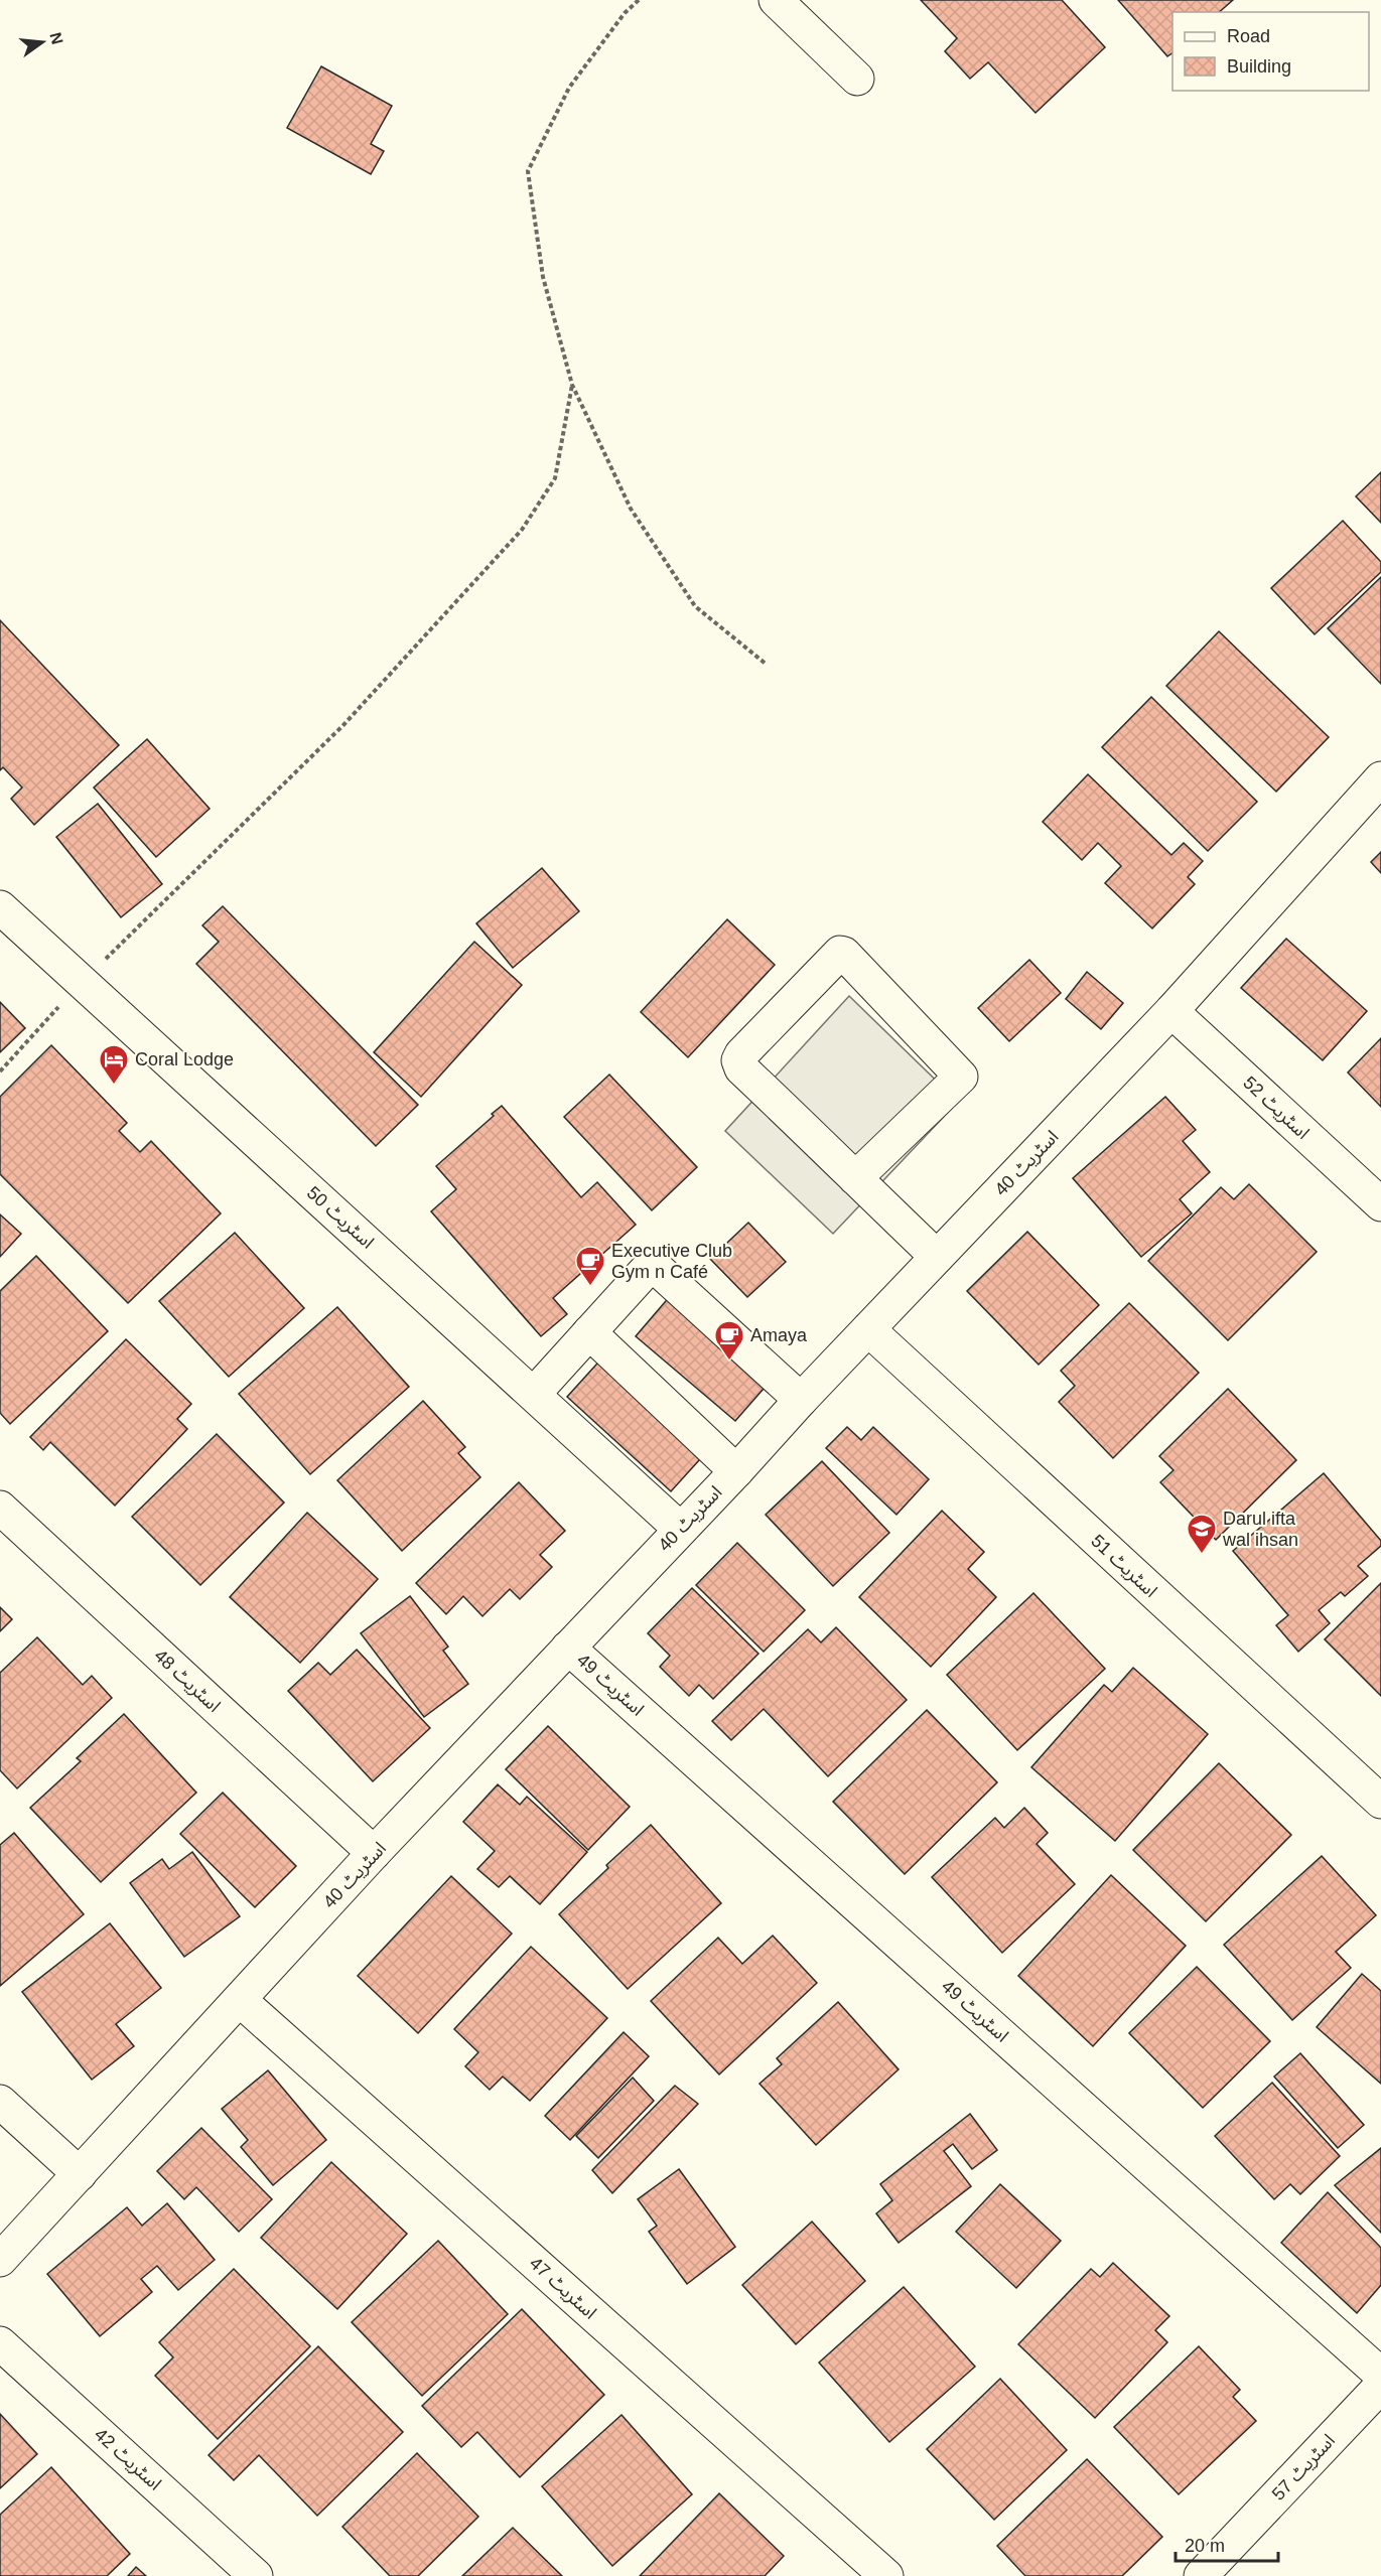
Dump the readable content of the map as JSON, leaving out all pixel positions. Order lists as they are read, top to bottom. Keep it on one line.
{"streets":{"street":["اسٹریٹ 52","اسٹریٹ 40","اسٹریٹ 50","اسٹریٹ 51","اسٹریٹ 48","اسٹریٹ 49","اسٹریٹ 47","اسٹریٹ 42","اسٹریٹ 57"]},"crossings":[["اسٹریٹ 52","اسٹریٹ 40"],["اسٹریٹ 40","اسٹریٹ 50"],["اسٹریٹ 40","اسٹریٹ 51"],["اسٹریٹ 40","اسٹریٹ 48"],["اسٹریٹ 40","اسٹریٹ 49"],["اسٹریٹ 40","اسٹریٹ 47"]],"places":{"hotel":["Coral Lodge"],"cafe":["Executive Club Gym n Café","Amaya"],"school or university":["Darul ifta wal ihsan"]},"legend":["Road","Building"],"scale_bar":"20 m","north":"right"}
